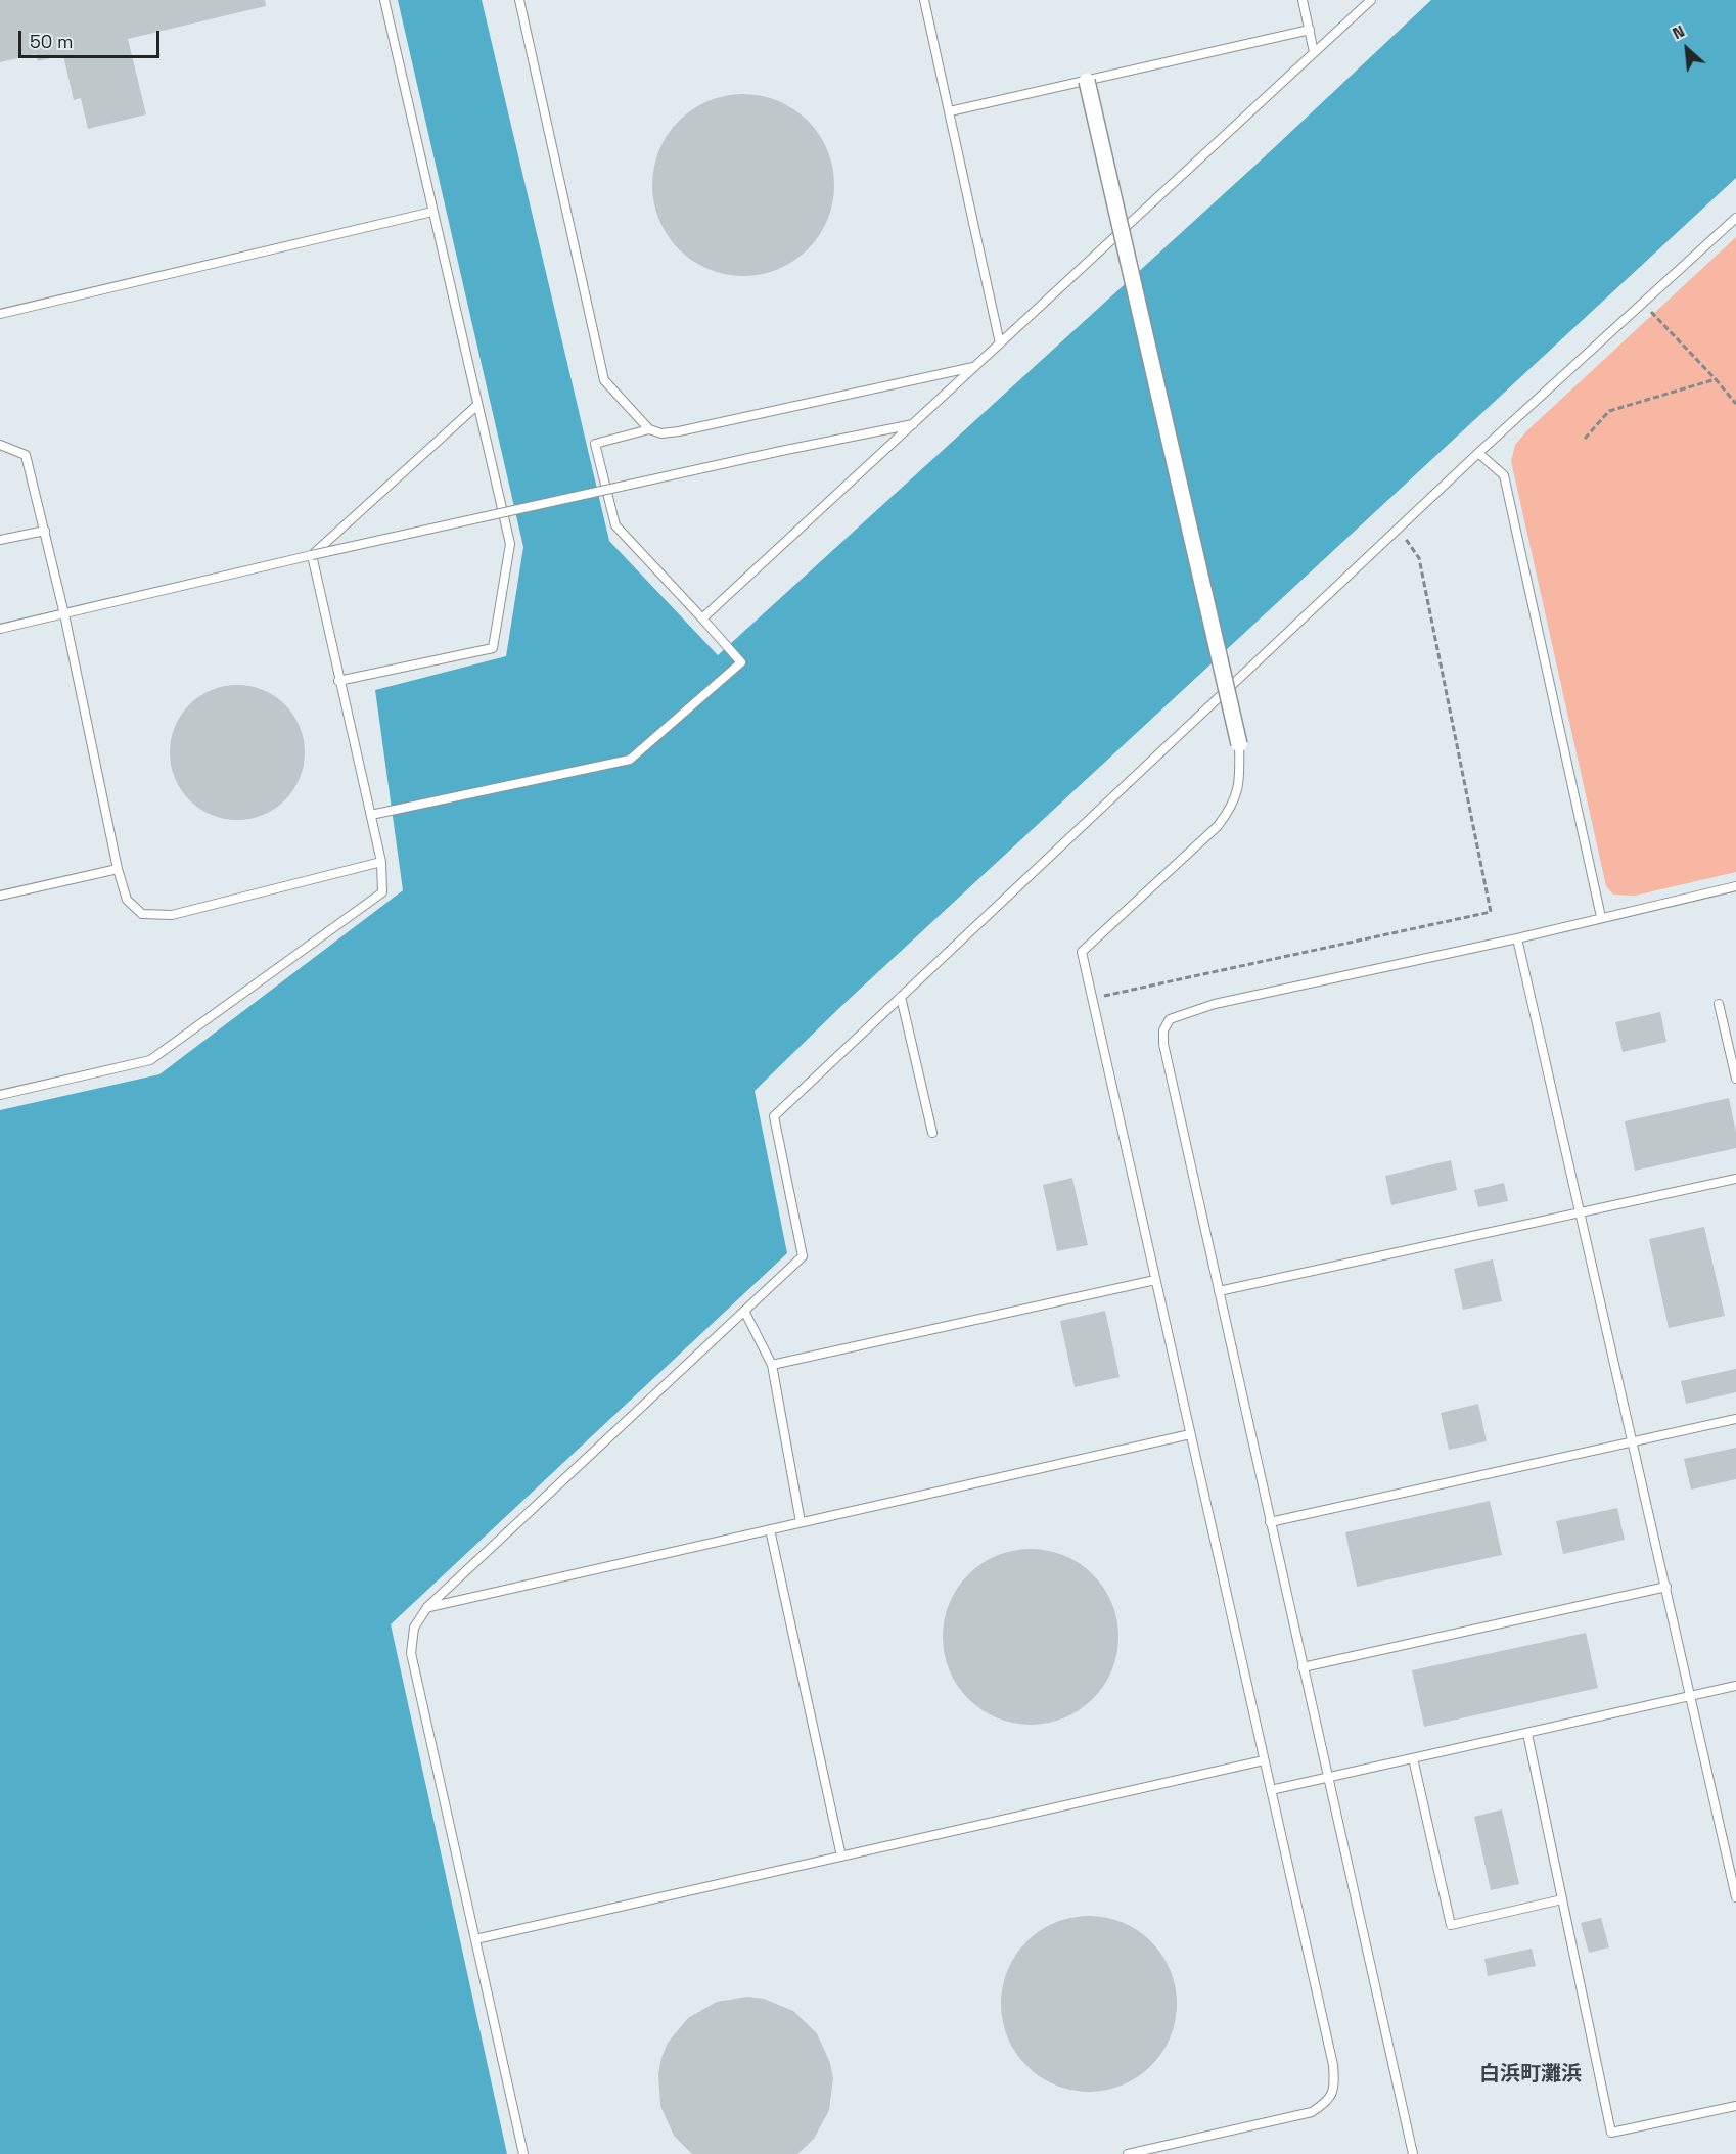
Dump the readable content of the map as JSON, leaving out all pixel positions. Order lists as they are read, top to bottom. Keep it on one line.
{"districts":["白浜町灘浜"],"scale_bar":"50 m","north":"top left"}
